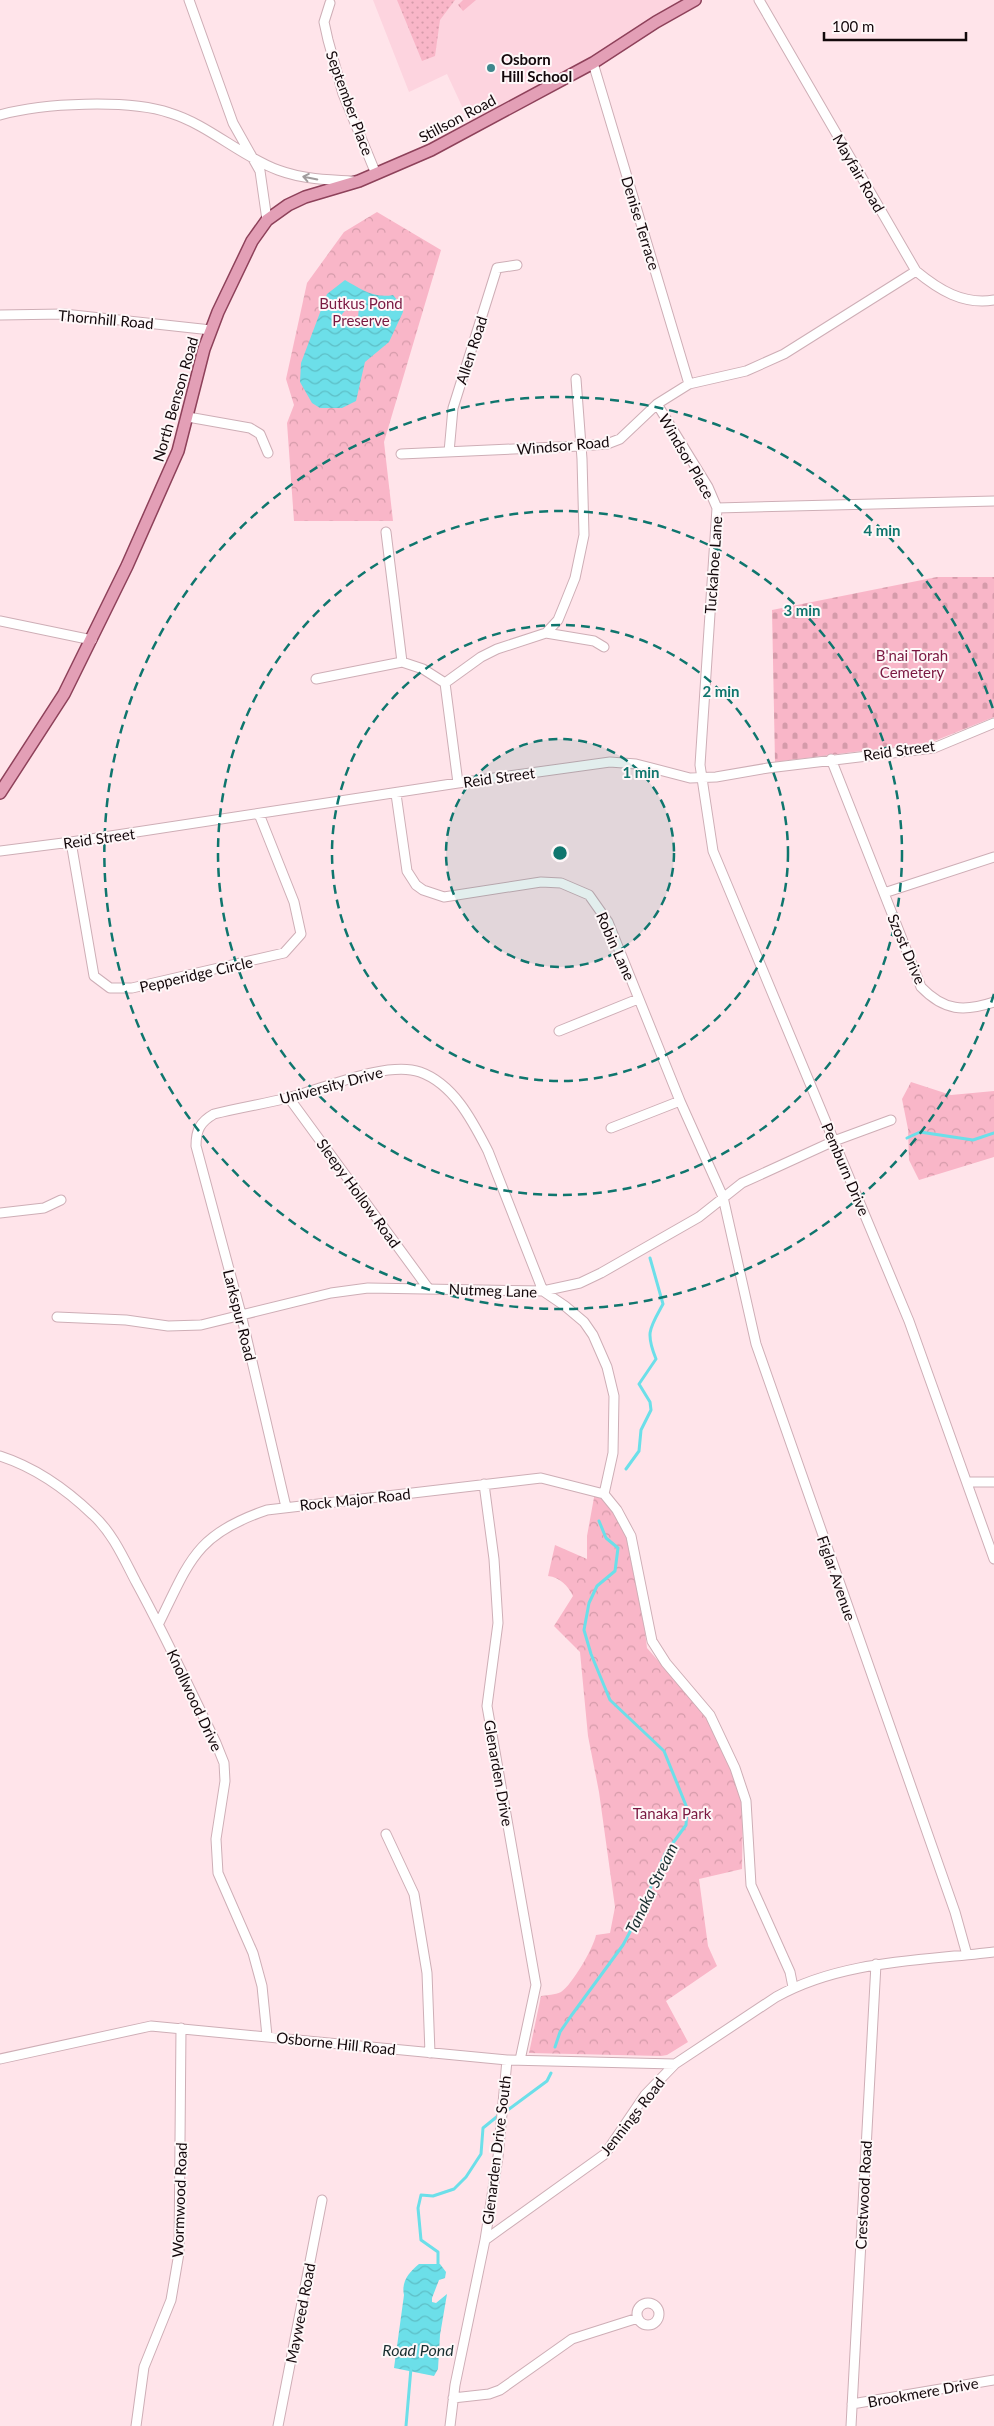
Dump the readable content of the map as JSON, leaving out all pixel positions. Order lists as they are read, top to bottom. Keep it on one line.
{"streets":{"main road":["Stillson Road","North Benson Road"],"street":["September Place","Mayfair Road","Denise Terrace","Thornhill Road","Allen Road","Windsor Road","Windsor Place","Tuckahoe Lane","Reid Street","Robin Lane","Szost Drive","Pepperidge Circle","University Drive","Pemburn Drive","Sleepy Hollow Road","Nutmeg Lane","Larkspur Road","Rock Major Road","Figlar Avenue","Knollwood Drive","Glenarden Drive","Osborne Hill Road","Jennings Road","Glenarden Drive South","Crestwood Road","Wormwood Road","Mayweed Road","Brookmere Drive"]},"crossings":[["September Place","Stillson Road"],["Stillson Road","Denise Terrace"],["Stillson Road","North Benson Road"],["Mayfair Road","Windsor Road"],["Denise Terrace","Windsor Road"],["Thornhill Road","North Benson Road"],["Allen Road","Windsor Road"],["Windsor Road","Windsor Place"],["Windsor Place","Tuckahoe Lane"],["Tuckahoe Lane","Reid Street"],["Tuckahoe Lane","Pemburn Drive"],["Reid Street","Robin Lane"],["Reid Street","Szost Drive"],["Reid Street","Pepperidge Circle"],["Reid Street","Pemburn Drive"],["Robin Lane","Nutmeg Lane"],["Robin Lane","Figlar Avenue"],["University Drive","Sleepy Hollow Road"],["University Drive","Nutmeg Lane"],["University Drive","Larkspur Road"],["Pemburn Drive","Nutmeg Lane"],["Sleepy Hollow Road","Nutmeg Lane"],["Nutmeg Lane","Larkspur Road"],["Nutmeg Lane","Figlar Avenue"],["Larkspur Road","Rock Major Road"],["Rock Major Road","Knollwood Drive"],["Rock Major Road","Glenarden Drive"],["Figlar Avenue","Jennings Road"],["Knollwood Drive","Osborne Hill Road"],["Glenarden Drive","Osborne Hill Road"],["Osborne Hill Road","Jennings Road"],["Osborne Hill Road","Glenarden Drive South"],["Osborne Hill Road","Wormwood Road"],["Jennings Road","Glenarden Drive South"],["Jennings Road","Crestwood Road"],["Crestwood Road","Brookmere Drive"]],"water":["Tanaka Stream","Road Pond"],"parks":["Butkus Pond Preserve","B'nai Torah Cemetery","Tanaka Park"],"places":["Osborn Hill School"],"scale_bar":"100 m","rings":["4 min","3 min","2 min","1 min"]}
